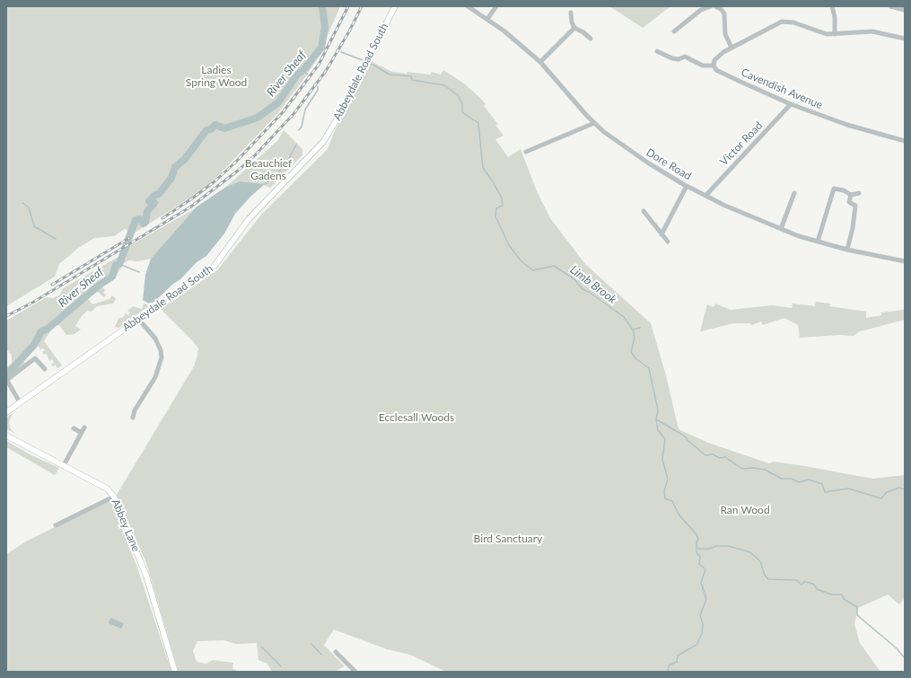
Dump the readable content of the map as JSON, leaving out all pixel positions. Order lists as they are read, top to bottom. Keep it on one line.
{"streets":{"main road":["Abbeydale Road South","Abbey Lane"],"street":["Cavendish Avenue","Victor Road","Dore Road"]},"crossings":[["Cavendish Avenue","Victor Road"],["Victor Road","Dore Road"]],"water":["River Sheaf","Limb Brook"],"parks":["Ladies Spring Wood","Beauchief Gadens","Ecclesall Woods","Ran Wood","Bird Sanctuary"]}
